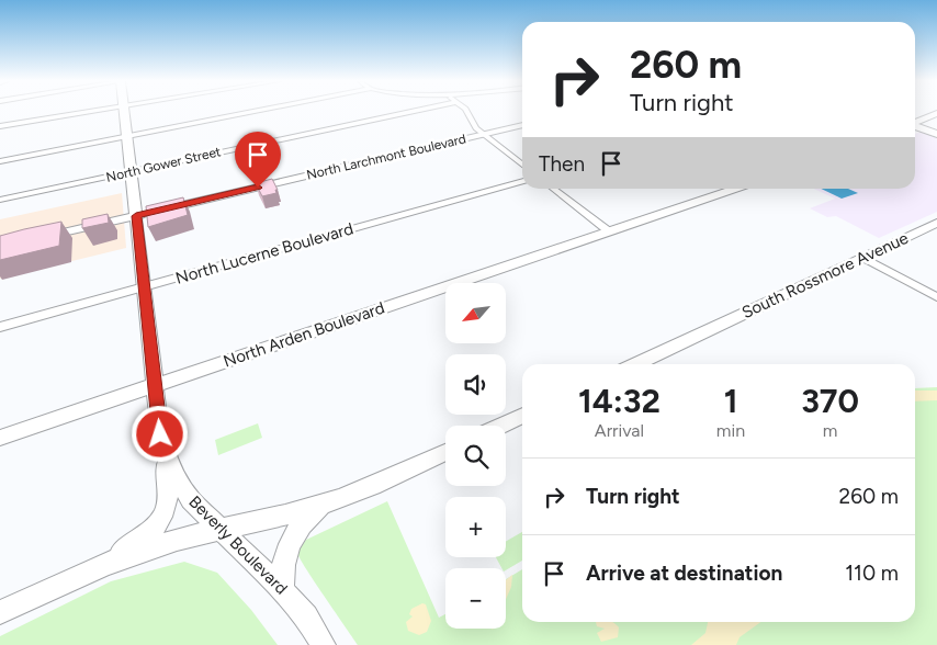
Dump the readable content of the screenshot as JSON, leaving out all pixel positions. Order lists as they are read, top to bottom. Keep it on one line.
{"streets":{"main road":["North Larchmont Boulevard","South Rossmore Avenue","North Arden Boulevard","Beverly Boulevard"],"street":["North Gower Street","North Lucerne Boulevard"]},"crossings":[["North Larchmont Boulevard","Beverly Boulevard"],["North Gower Street","Beverly Boulevard"],["North Lucerne Boulevard","Beverly Boulevard"],["North Arden Boulevard","Beverly Boulevard"]],"north":"bottom left","page":{"turn":["260 m","Turn right"],"then":"Then","map_buttons":["+","−"],"eta":["14:32","Arrival","1","min","370","m"],"list":[{"name":"Turn right","value":"260 m"},{"name":"Arrive at destination","value":"110 m"}]}}
